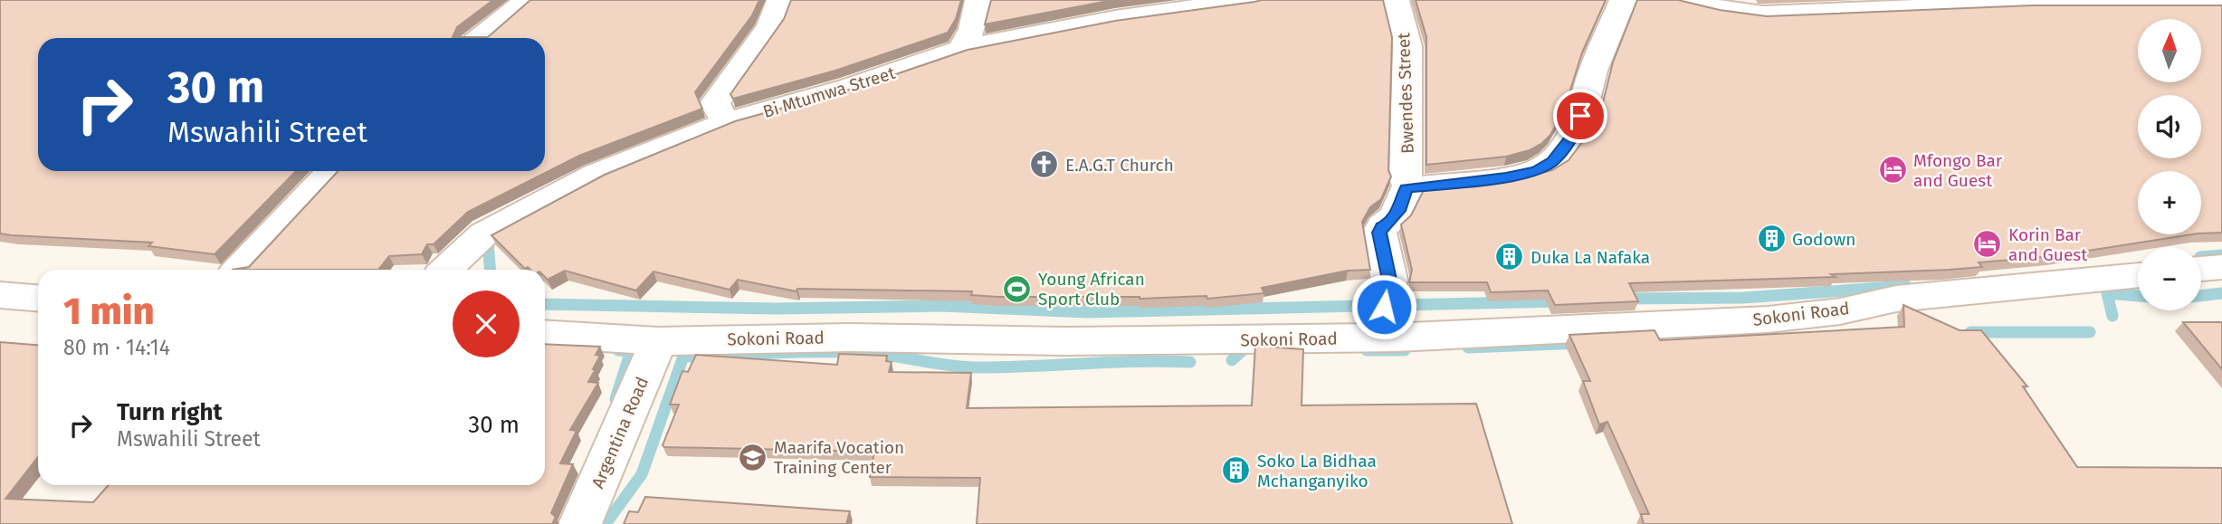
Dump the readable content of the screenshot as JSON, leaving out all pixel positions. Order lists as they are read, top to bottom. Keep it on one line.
{"streets":{"street":["Bi Mtumwa Street","Bwendes Street","Sokoni Road","Argentina Road"]},"crossings":[["Sokoni Road","Argentina Road"]],"places":{"church":["E.A.G.T Church"],"hotel":["Mfongo Bar and Guest","Korin Bar and Guest"],"building":["Godown","Duka La Nafaka","Soko La Bidhaa Mchanganyiko"],"sports":["Young African Sport Club"],"school or university":["Maarifa Vocation Training Center"]},"north":"top","page":{"map_buttons":["+","−"],"turn":["30 m","Mswahili Street"],"heading":["1 min","80 m · 14:14"],"list":[{"name":"Turn right","note":"Mswahili Street","value":"30 m"}]}}
